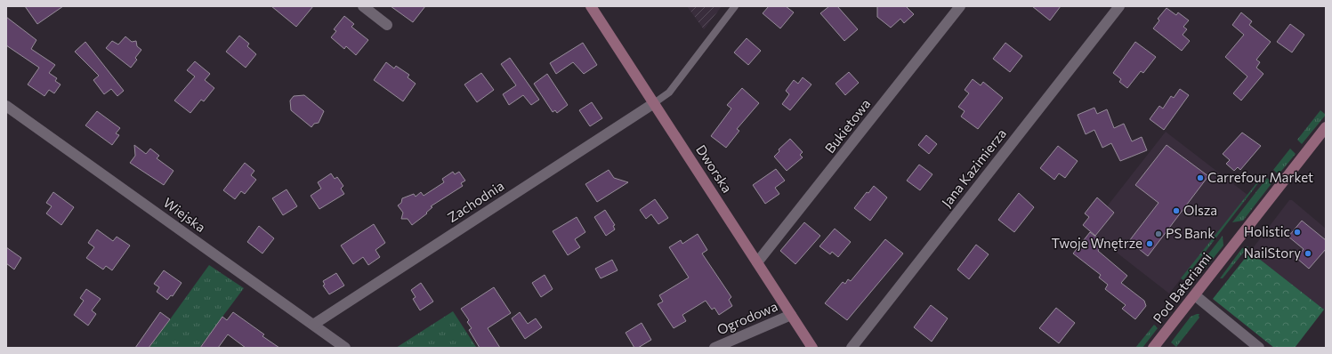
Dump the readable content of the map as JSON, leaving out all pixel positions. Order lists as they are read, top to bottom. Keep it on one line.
{"streets":{"street":["Bukietowa","Jana Kazimierza","Dworska","Zachodnia","Wiejska","Pod Bateriami","Ogrodowa"]},"crossings":[["Bukietowa","Dworska"],["Dworska","Zachodnia"],["Dworska","Ogrodowa"],["Zachodnia","Wiejska"]],"places":["Carrefour Market","Olsza","Holistic","PS Bank","Twoje Wnętrze","NailStory"]}
